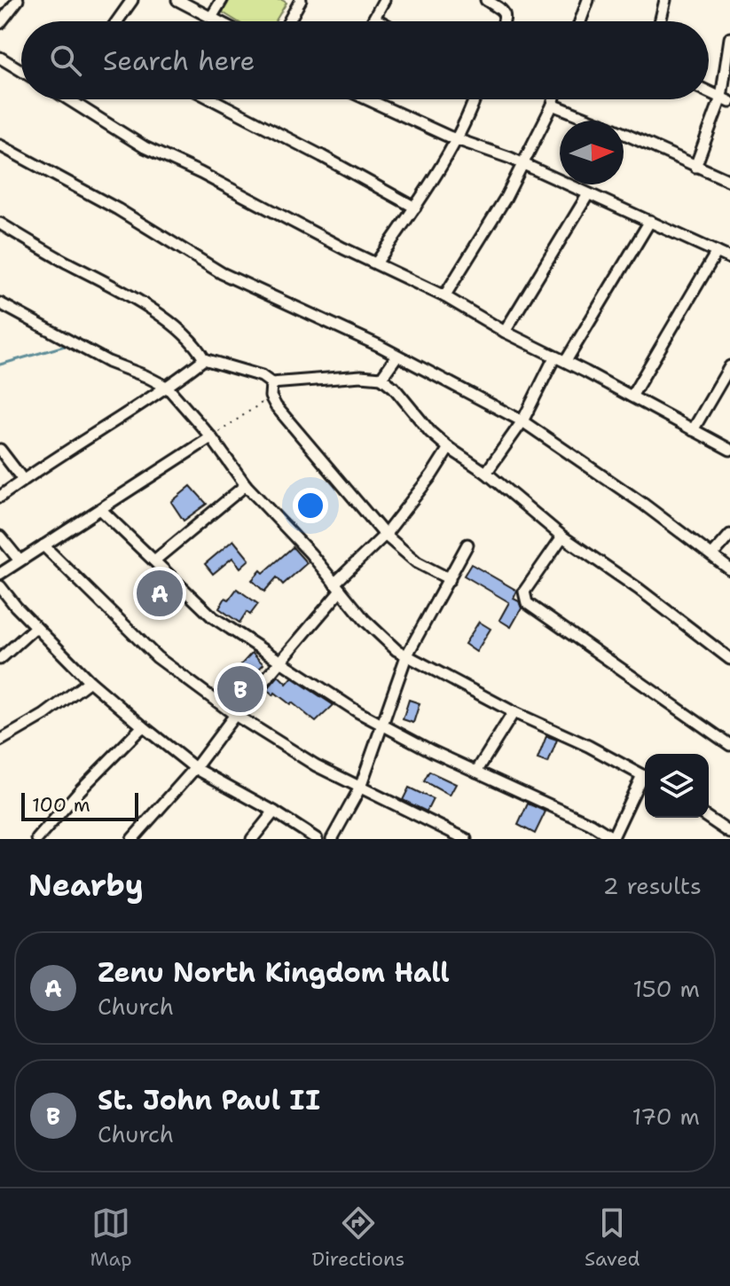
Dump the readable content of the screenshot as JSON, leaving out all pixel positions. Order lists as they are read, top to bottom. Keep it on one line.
{"scale_bar":"100 m","north":"right","page":{"search":"Search here","pins":["A","B"],"scale":"100 m","heading":["Nearby","2 results"],"list":[{"mark":"A","name":"Zenu North Kingdom Hall","note":"Church","value":"150 m"},{"mark":"B","name":"St. John Paul II","note":"Church","value":"170 m"}],"nav":["Map","Directions","Saved"]}}
